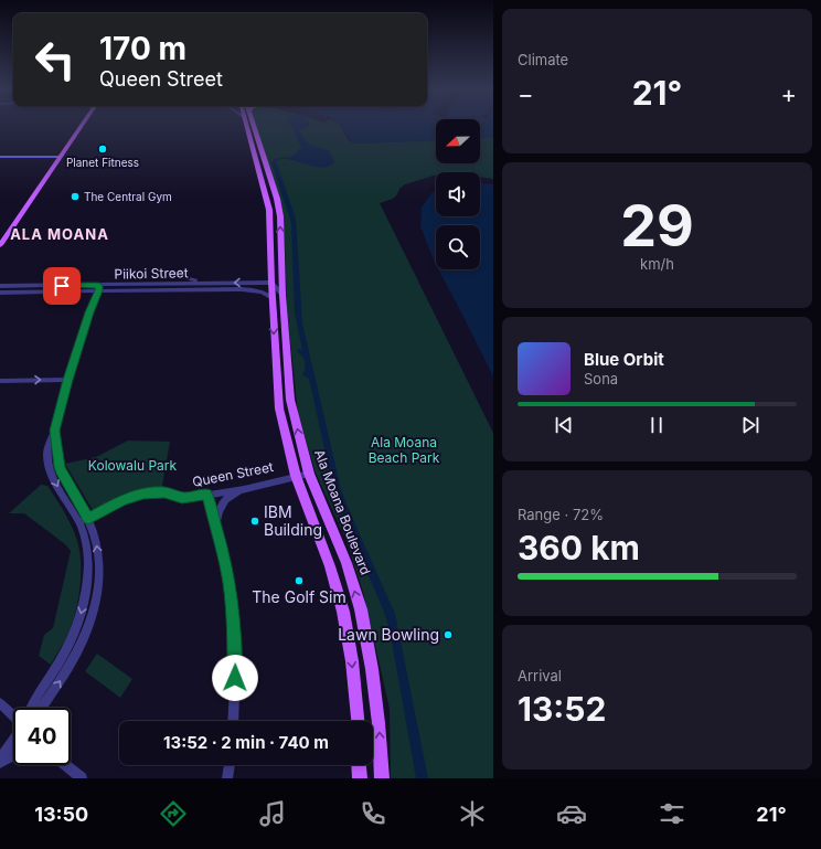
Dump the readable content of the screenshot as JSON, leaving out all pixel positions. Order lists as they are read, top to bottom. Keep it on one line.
{"streets":{"main road":["Ala Moana Boulevard"],"street":["Piikoi Street","Queen Street"]},"crossings":[["Queen Street","Ala Moana Boulevard"]],"districts":["ALA MOANA"],"parks":["Ala Moana Beach Park","Kolowalu Park"],"places":["Planet Fitness","The Central Gym","IBM Building","The Golf Sim","Lawn Bowling"],"north":"left","page":{"tile":["Climate",["29","km/h"],["Range · 72%","360 km"],["Arrival","13:52"]],"turn":["170 m","Queen Street"],"heat":["−","21°","+"],"song":["Blue Orbit","Sona"],"limit":"40","trip":"13:52 · 2 min · 740 m","tabs":["13:50","21°"]}}
